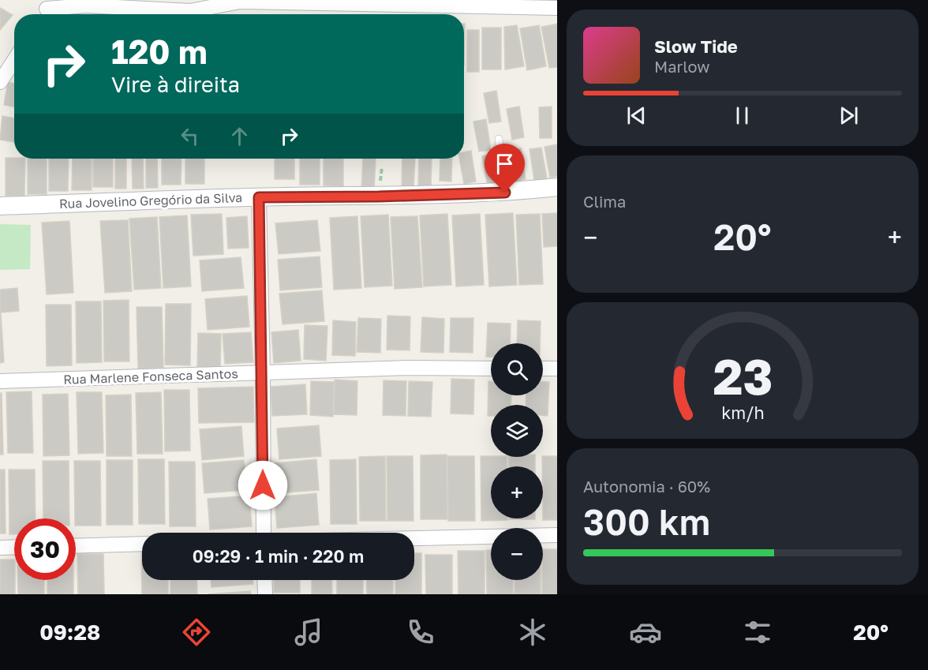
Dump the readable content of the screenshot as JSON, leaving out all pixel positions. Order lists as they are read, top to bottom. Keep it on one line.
{"streets":{"street":["Rua Jovelino Gregório da Silva","Rua Marlene Fonseca Santos"]},"page":{"turn":["120 m","Vire à direita"],"song":["Slow Tide","Marlow"],"tile":["Clima",["Autonomia · 60%","300 km"]],"heat":["−","20°","+"],"map_buttons":["+","−"],"limit":"30","trip":"09:29 · 1 min · 220 m","tabs":["09:28","20°"],"gauge":["23","km/h"]}}
